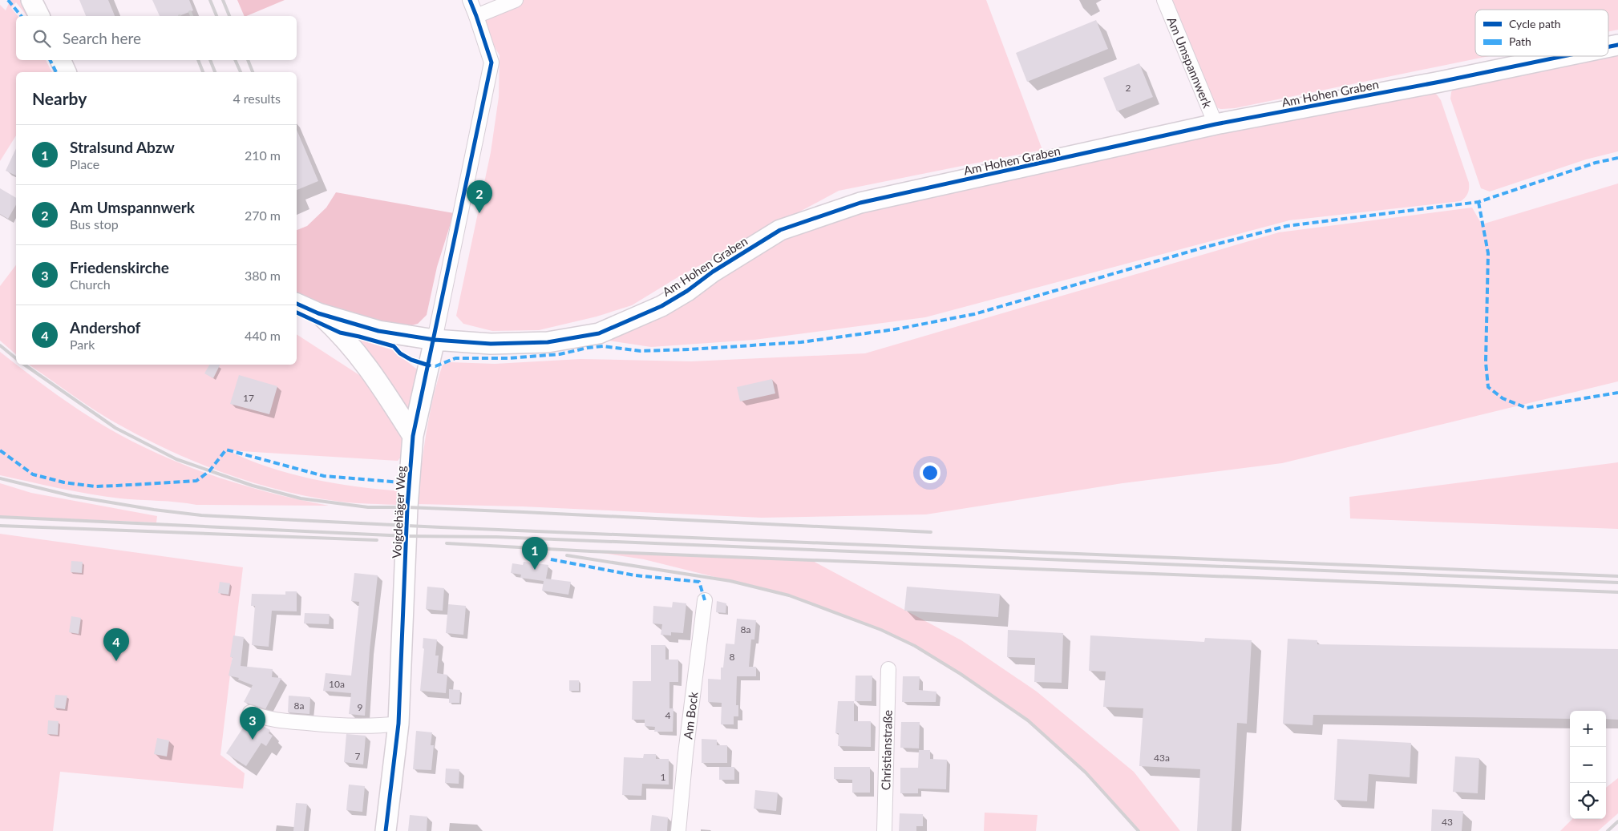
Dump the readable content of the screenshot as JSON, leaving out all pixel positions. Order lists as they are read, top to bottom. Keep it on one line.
{"streets":{"street":["Am Umspannwerk","Am Hohen Graben","Voigdehäger Weg","Am Bock","Christianstraße"]},"crossings":[["Am Umspannwerk","Am Hohen Graben"],["Am Hohen Graben","Voigdehäger Weg"]],"house_numbers":["2","17","8a","8","10a","8a","9","4","7","43a","1","43"],"legend":["Cycle path","Path"],"page":{"search":"Search here","heading":["Nearby","4 results"],"list":[{"mark":"1","name":"Stralsund Abzw","note":"Place","value":"210 m"},{"mark":"2","name":"Am Umspannwerk","note":"Bus stop","value":"270 m"},{"mark":"3","name":"Friedenskirche","note":"Church","value":"380 m"},{"mark":"4","name":"Andershof","note":"Park","value":"440 m"}],"pins":["2","1","4","3"],"map_buttons":["+","−"]}}
